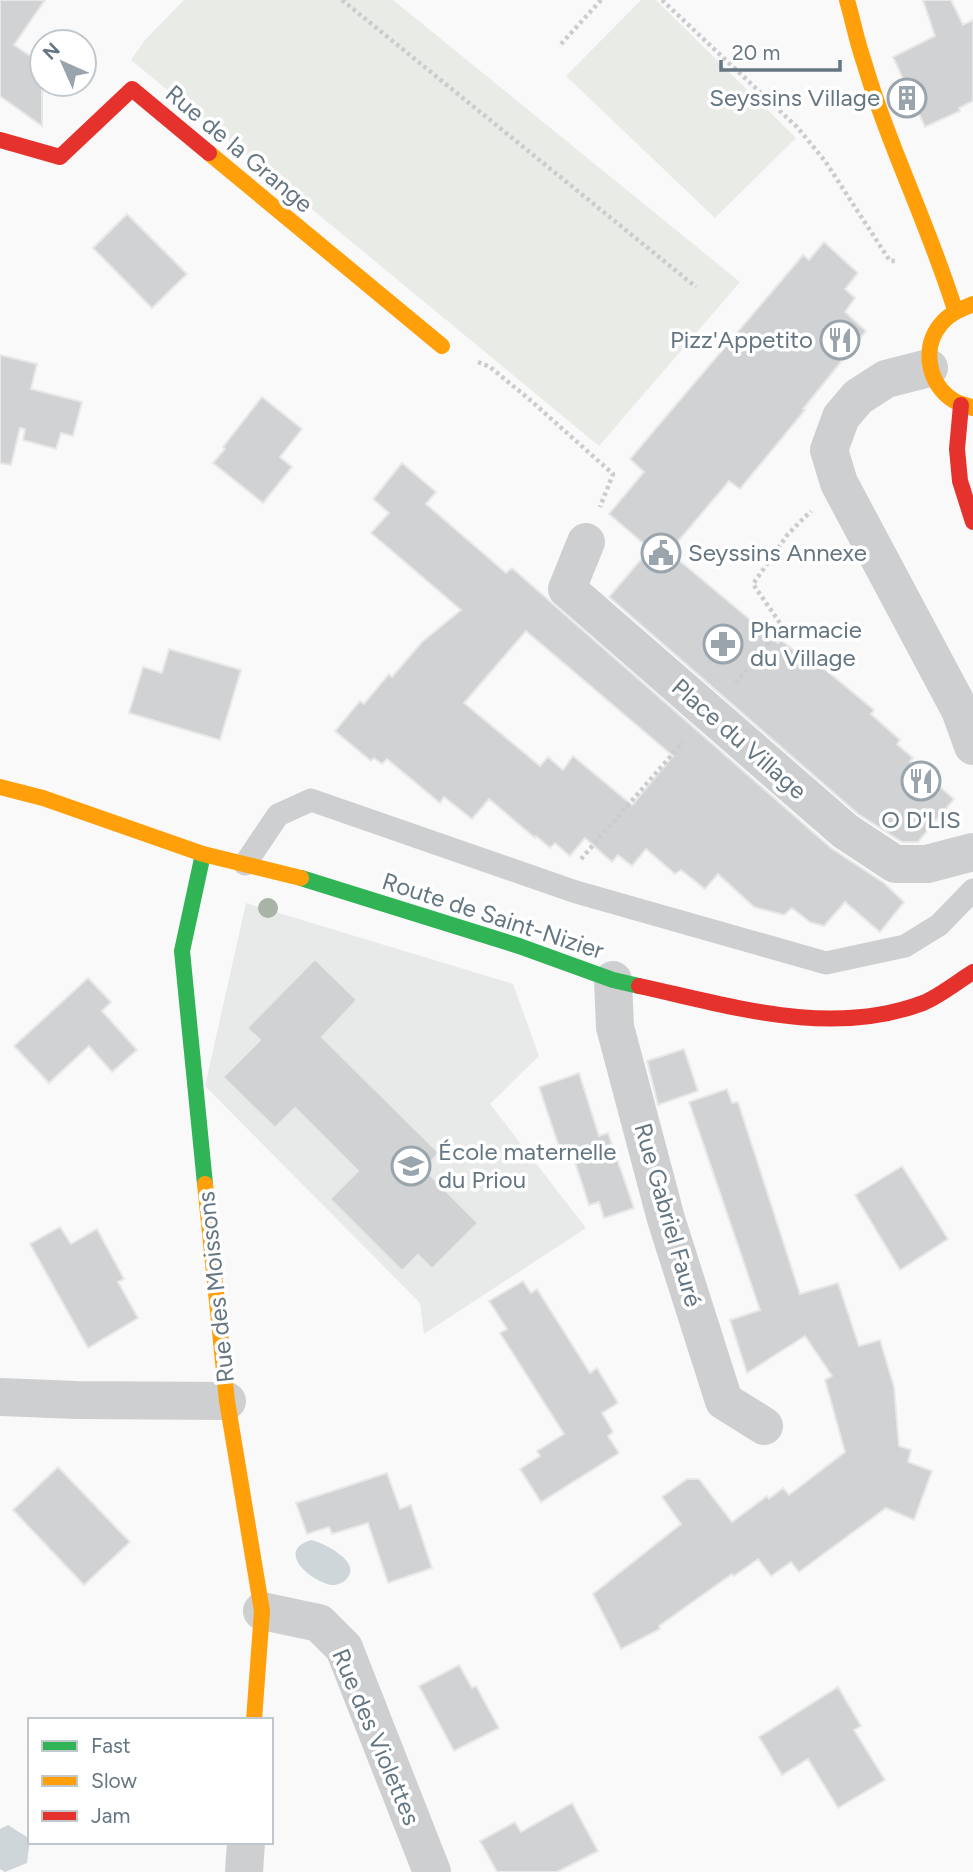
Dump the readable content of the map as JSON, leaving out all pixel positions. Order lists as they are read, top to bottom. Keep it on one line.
{"streets":{"main road":["Rue de la Grange","Route de Saint-Nizier","Rue des Moissons"],"street":["Place du Village","Rue Gabriel Fauré","Rue des Violettes"]},"crossings":[["Route de Saint-Nizier","Rue Gabriel Fauré"],["Route de Saint-Nizier","Rue des Moissons"],["Rue des Moissons","Rue des Violettes"]],"places":{"building":["Seyssins Village"],"restaurant":["Pizz'Appetito","O D'LIS"],"public building":["Seyssins Annexe"],"pharmacy":["Pharmacie du Village"],"school or university":["École maternelle du Priou"]},"legend":["Fast","Slow","Jam"],"scale_bar":"20 m","north":"top left"}
